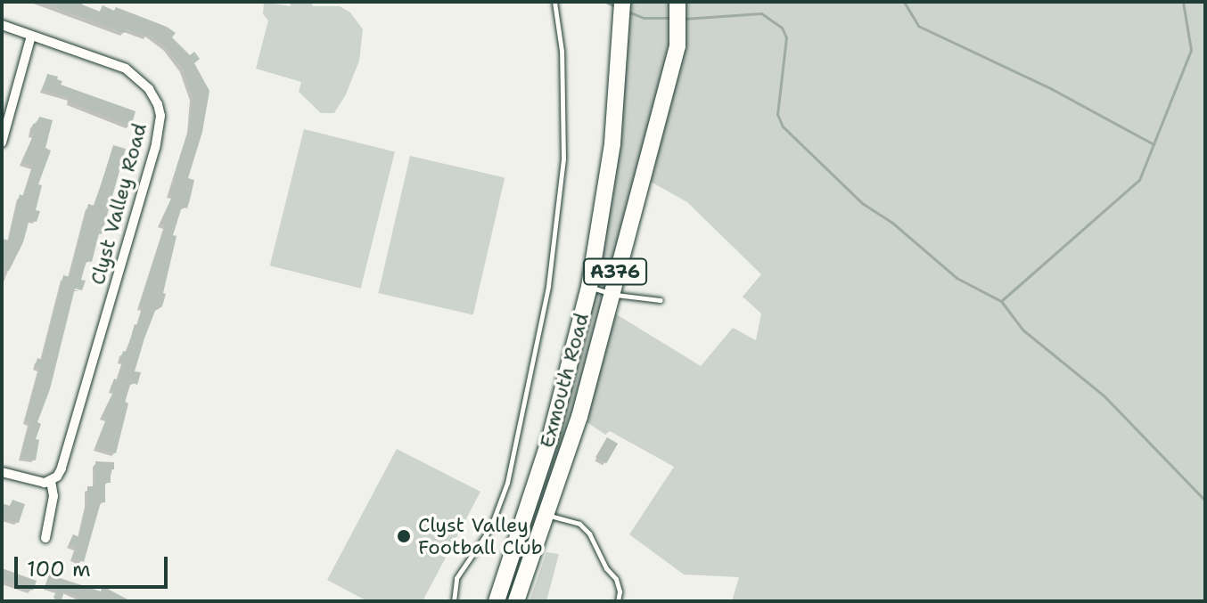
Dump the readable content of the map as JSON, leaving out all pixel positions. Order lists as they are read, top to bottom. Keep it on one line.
{"streets":{"highway":["A376","Exmouth Road"],"street":["Clyst Valley Road"]},"places":["Clyst Valley Football Club"],"scale_bar":"100 m"}
